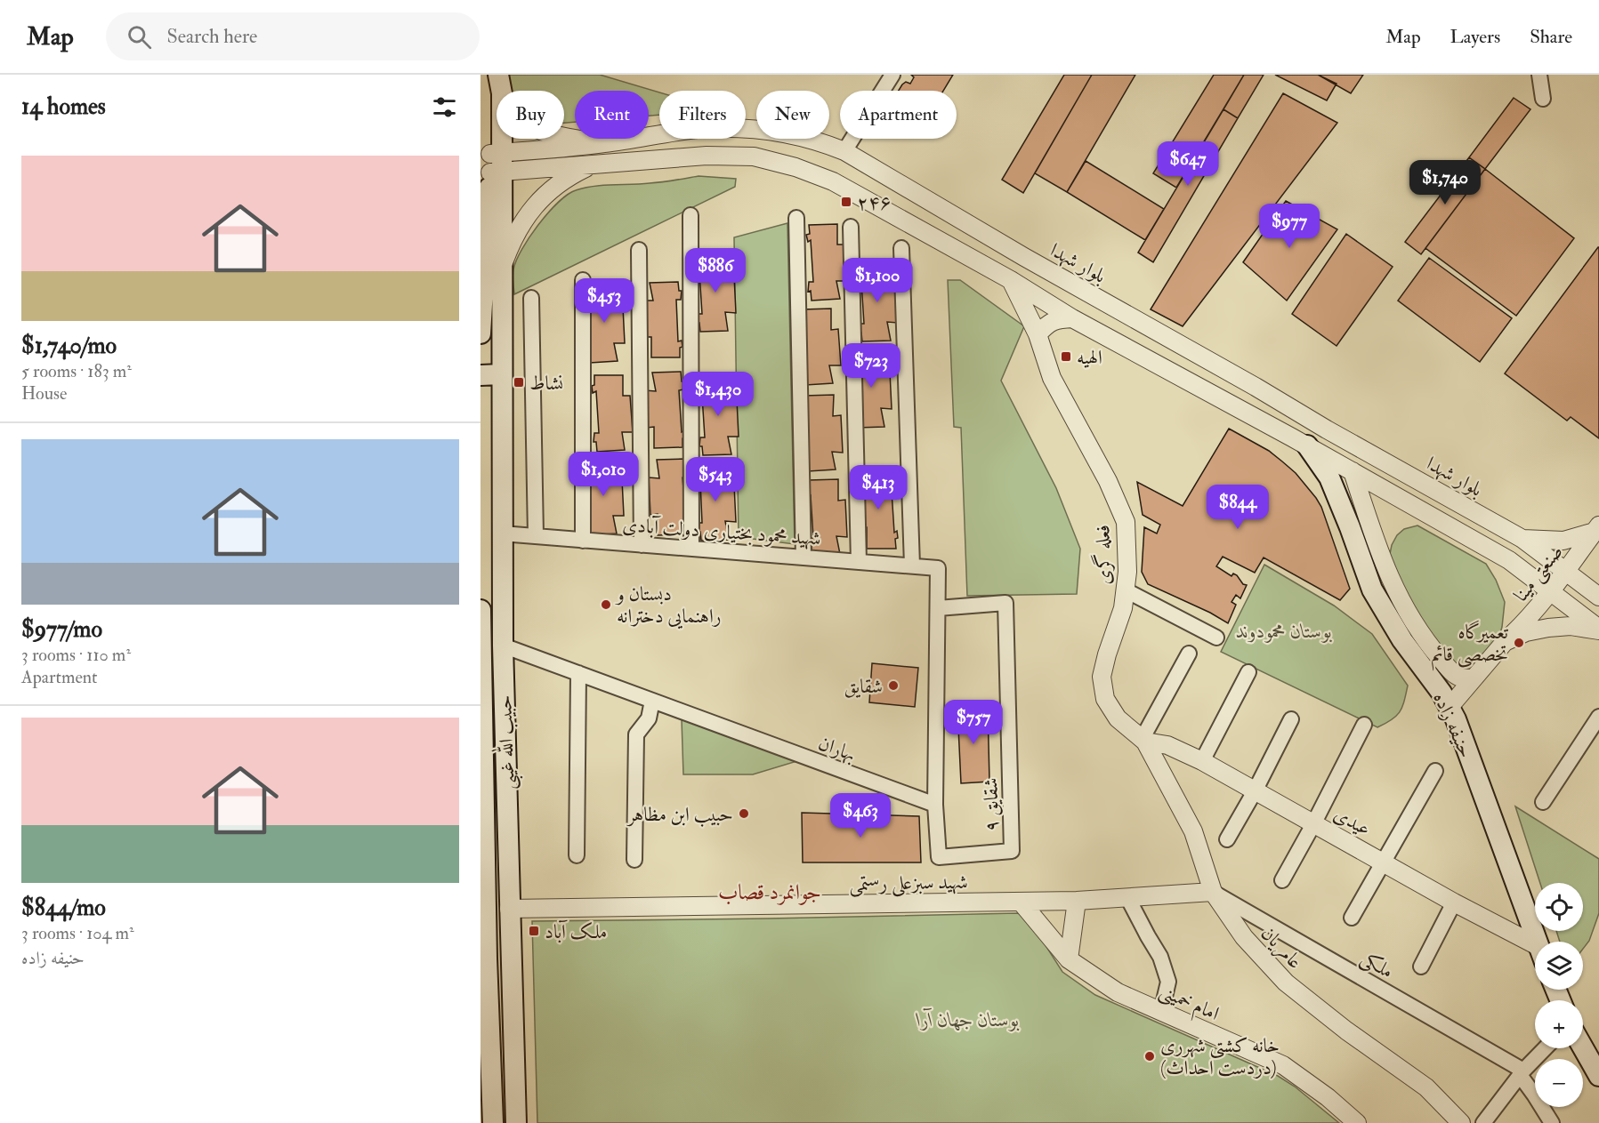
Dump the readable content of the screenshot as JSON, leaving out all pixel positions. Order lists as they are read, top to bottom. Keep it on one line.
{"streets":{"main road":["حنیفه زاده","حبیب الله غیبی"],"street":["بلوار شهدا","شهید محمود بختیاری دولت آبادی","فعله گری","صنعتی مینا","بهاران","شقایق ۹","عیدی","شهید سبزعلی رستمی","عامریان","ملکی","امام خمینی"]},"crossings":[["بلوار شهدا","صنعتی مینا"],["بلوار شهدا","حبیب الله غیبی"],["شهید محمود بختیاری دولت آبادی","حبیب الله غیبی"],["شهید محمود بختیاری دولت آبادی","شقایق ۹"],["فعله گری","عیدی"],["فعله گری","عامریان"],["صنعتی مینا","حنیفه زاده"],["حبیب الله غیبی","بهاران"],["حبیب الله غیبی","شهید سبزعلی رستمی"],["بهاران","شقایق ۹"],["عیدی","عامریان"],["شهید سبزعلی رستمی","عامریان"],["شهید سبزعلی رستمی","ملکی"],["شهید سبزعلی رستمی","امام خمینی"],["عامریان","ملکی"]],"districts":["جوانمرد قصاب"],"parks":["بوستان محمودوند","بوستان جهان آرا"],"places":{"transit":["۲۴۶","الهیه","نشاط","ملک آباد"],"other":["دبستان و راهنمایی دخترانه","تعمیرگاه تخصصی قائم","شقایق","حبیب ابن مظاهر","خانه کشتی شهرری (دردست احداث)"]},"page":{"header":"Map","search":"Search here","nav":["Map","Layers","Share"],"heading":"14 homes","chip":["Buy","Rent","Filters","New","Apartment"],"list":[{"name":"$1,740/mo","note":"5 rooms · 183 m² · House"},{"name":"$977/mo","note":"3 rooms · 110 m² · Apartment"},{"name":"$844/mo","note":"3 rooms · 104 m² · حنیفه زاده"}],"price":["$647","$1,740","$977","$886","$1,100","$453","$723","$1,430","$1,010","$543","$413","$844","$757","$463"],"map_buttons":["+","−"]}}
